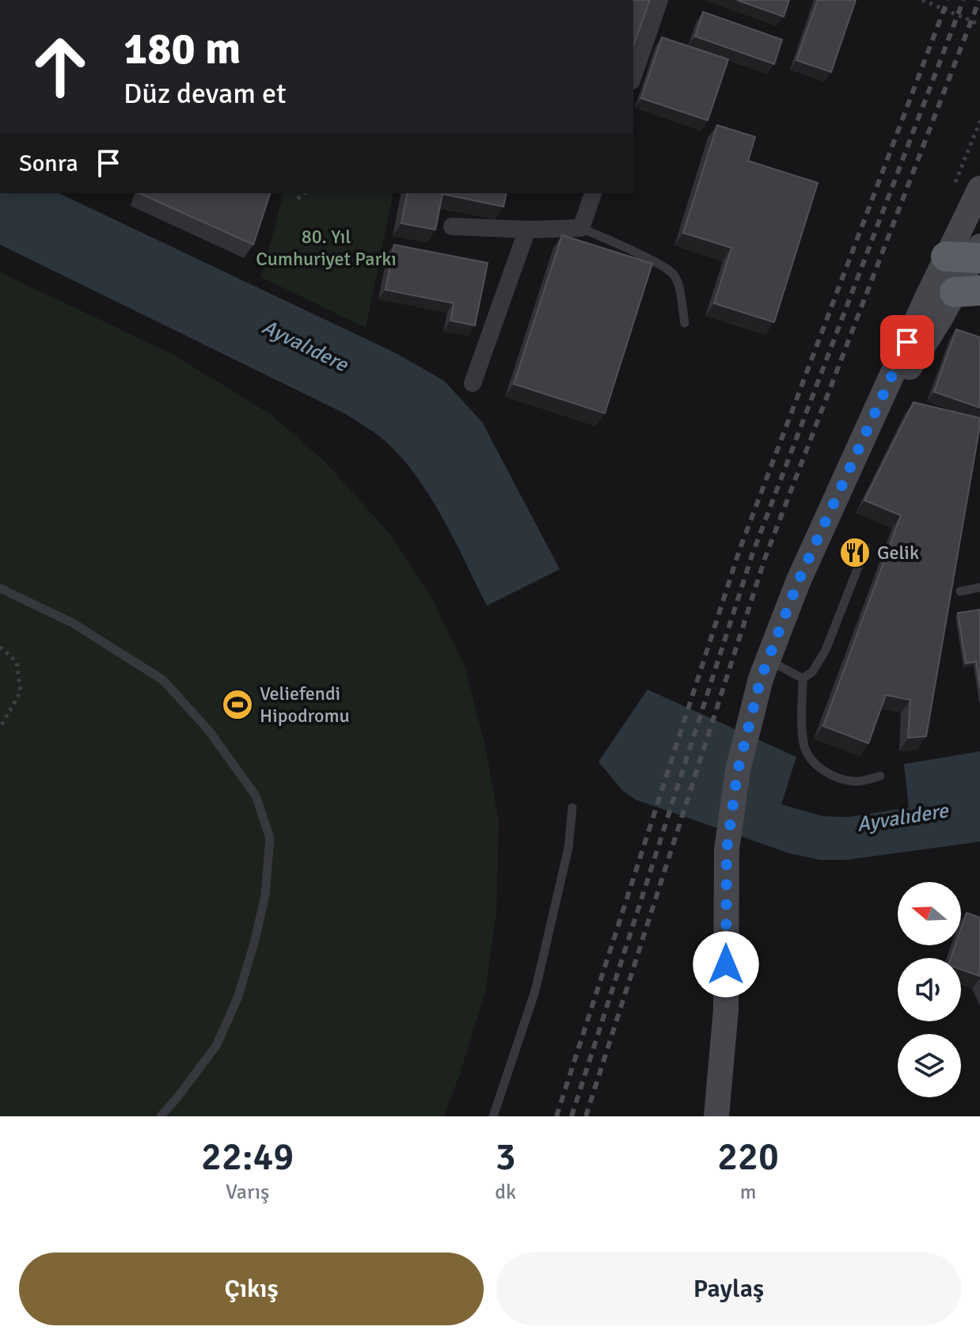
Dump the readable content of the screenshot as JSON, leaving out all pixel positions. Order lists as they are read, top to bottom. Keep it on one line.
{"water":["Ayvalıdere"],"parks":["80. Yıl Cumhuriyet Parkı"],"places":{"restaurant":["Gelik"],"sports":["Veliefendi Hipodromu"]},"north":"left","page":{"turn":["180 m","Düz devam et"],"then":"Sonra","eta":["22:49","Varış","3","dk","220","m"],"buttons":["Çıkış","Paylaş"]}}
